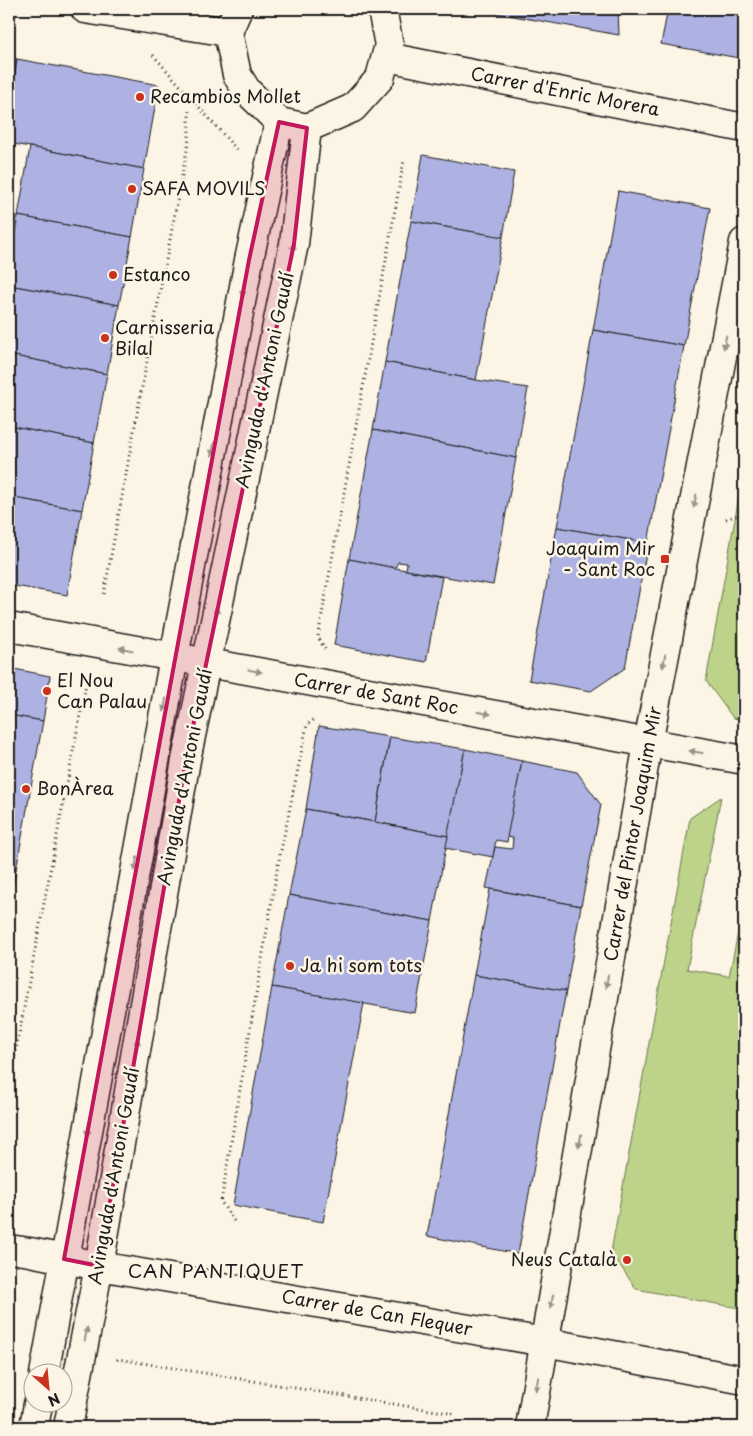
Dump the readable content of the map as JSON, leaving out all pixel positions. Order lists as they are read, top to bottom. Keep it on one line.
{"streets":{"street":["Carrer d'Enric Morera","Avinguda d'Antoni Gaudí","Carrer de Sant Roc","Carrer del Pintor Joaquim Mir","Carrer de Can Flequer"]},"crossings":[["Avinguda d'Antoni Gaudí","Carrer de Sant Roc"],["Avinguda d'Antoni Gaudí","Carrer de Can Flequer"],["Carrer de Sant Roc","Carrer del Pintor Joaquim Mir"],["Carrer del Pintor Joaquim Mir","Carrer de Can Flequer"]],"one_way":["Carrer del Pintor Joaquim Mir"],"districts":["CAN PANTIQUET"],"places":{"other":["Recambios Mollet","SAFA MOVILS","Estanco","Carnisseria Bilal","El Nou Can Palau","BonÀrea","Ja hi som tots","Neus Català"],"transit":["Joaquim Mir - Sant Roc"]},"north":"bottom right"}
